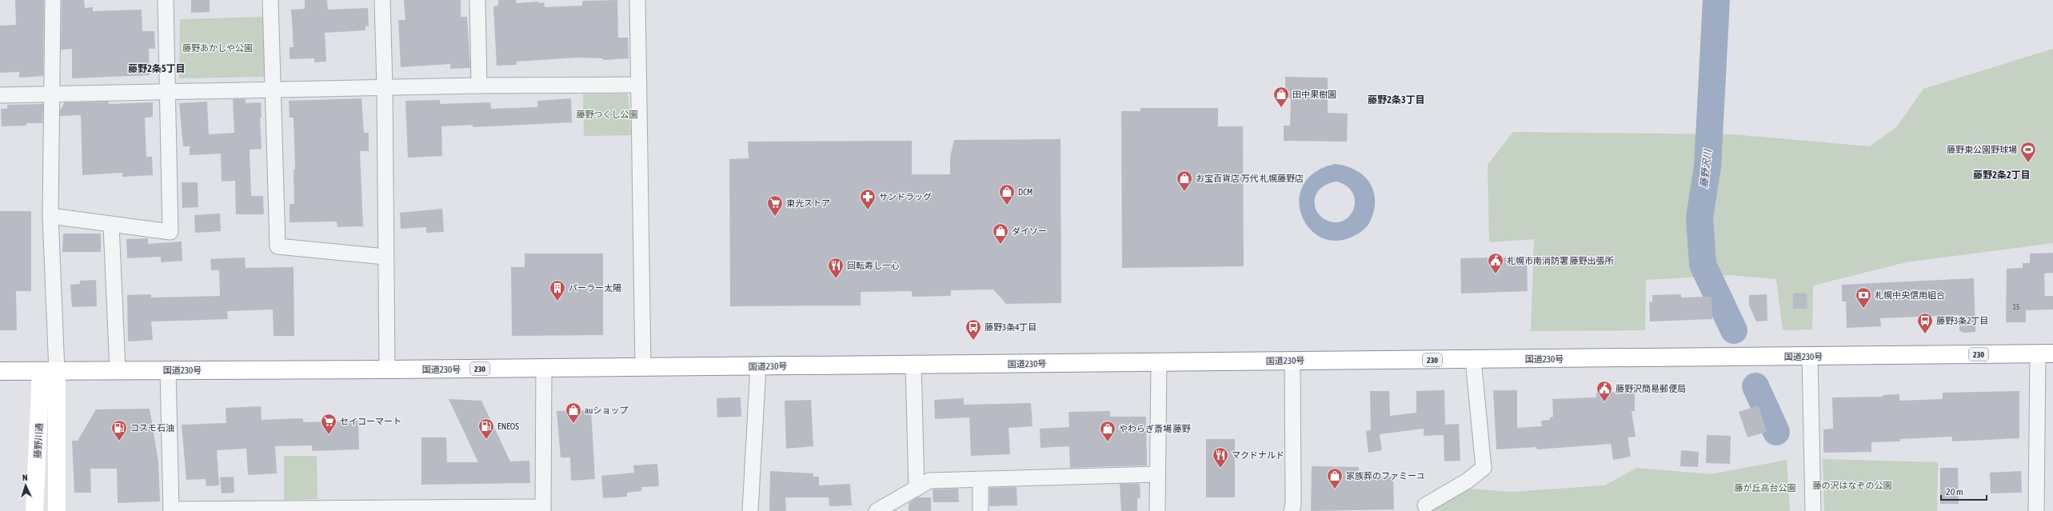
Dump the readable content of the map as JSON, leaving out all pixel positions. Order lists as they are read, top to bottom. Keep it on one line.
{"streets":{"main road":["230","国道230号","藤野川通"]},"crossings":[["国道230号","藤野川通"]],"districts":["藤野2条5丁目","藤野2条3丁目","藤野2条2丁目"],"water":["藤野沢川"],"parks":["藤野あかしや公園","藤野つくし公園","藤の沢はなぞの公園","藤が丘高台公園"],"places":{"shop":["田中果樹園","お宝百貨店 万代 札幌藤野店","DCM","ダイソー","auショップ","やわらぎ斎場 藤野","家族葬のファミーユ"],"sports":["藤野東公園野球場"],"pharmacy":["サンドラッグ"],"supermarket":["東光ストア","セイコーマート"],"public building":["札幌市南消防署 藤野出張所","藤野沢簡易郵便局"],"restaurant":["回転寿し一心","マクドナルド"],"building":["パーラー太陽"],"bank":["札幌中央信用組合"],"bus stop":["藤野3条2丁目","藤野3条4丁目"],"fuel station":["ENEOS","コスモ石油"]},"house_numbers":["15"],"scale_bar":"20 m","north":"top"}
